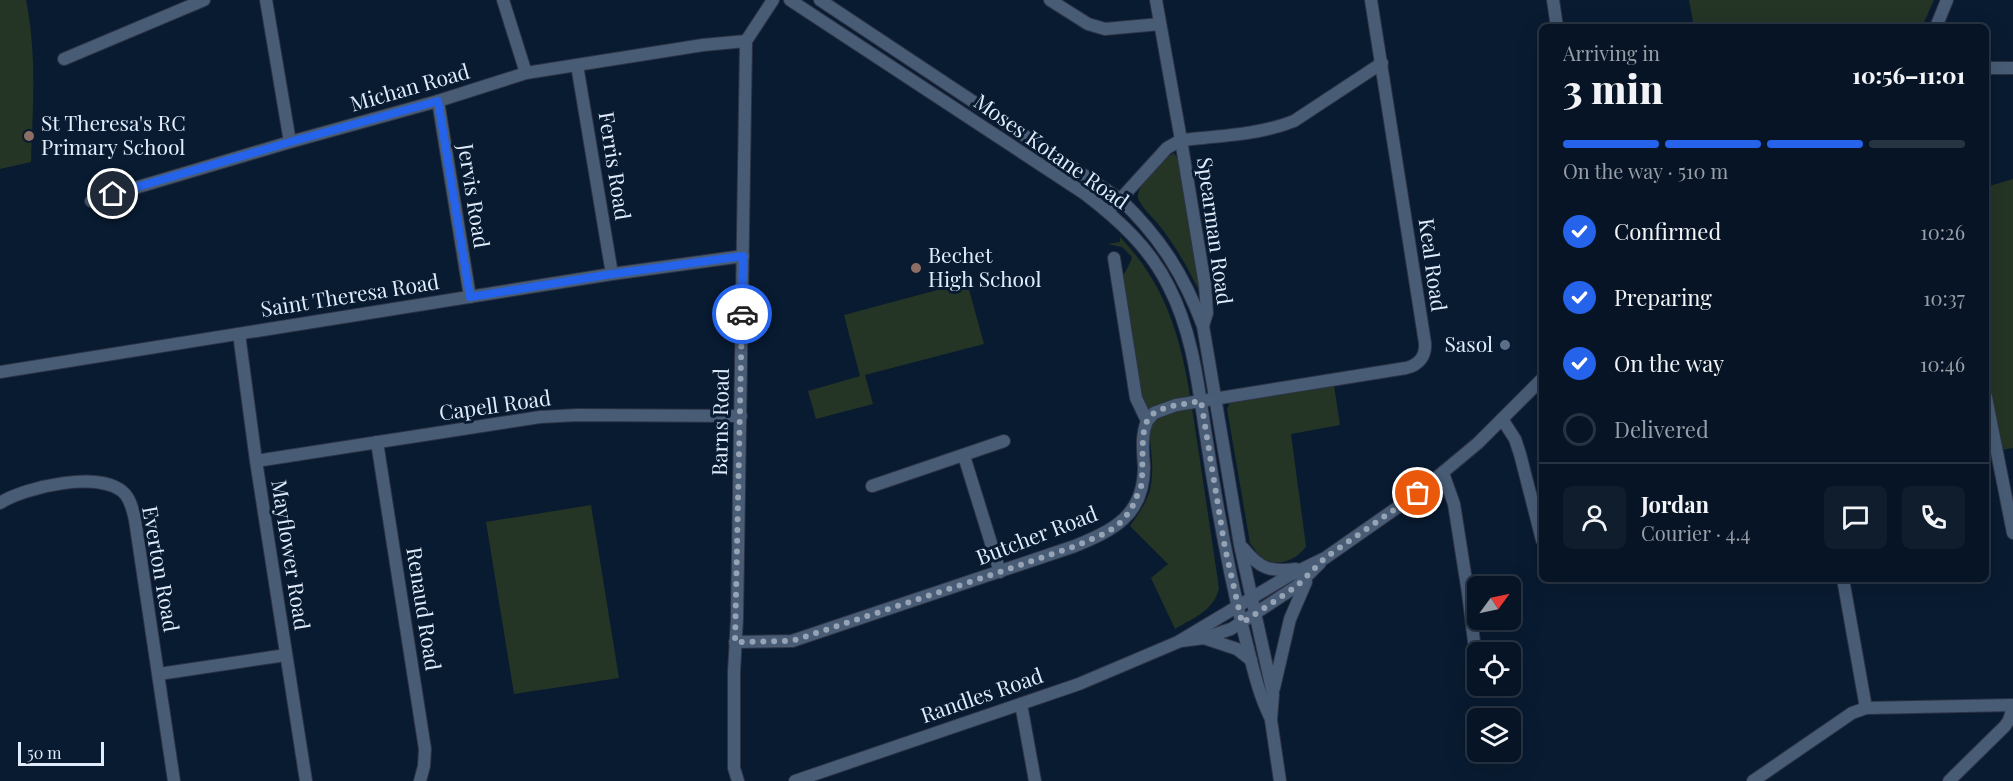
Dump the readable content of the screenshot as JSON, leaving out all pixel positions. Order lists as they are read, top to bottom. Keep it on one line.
{"streets":{"street":["Michan Road","Moses Kotane Road","Ferris Road","Jervis Road","Spearman Road","Keal Road","Saint Theresa Road","Capell Road","Barns Road","Butcher Road","Mayflower Road","Everton Road","Renaud Road","Randles Road"]},"crossings":[["Michan Road","Ferris Road"],["Michan Road","Jervis Road"],["Michan Road","Barns Road"],["Moses Kotane Road","Spearman Road"],["Moses Kotane Road","Keal Road"],["Moses Kotane Road","Randles Road"],["Ferris Road","Saint Theresa Road"],["Jervis Road","Saint Theresa Road"],["Keal Road","Butcher Road"],["Saint Theresa Road","Barns Road"],["Saint Theresa Road","Mayflower Road"],["Capell Road","Barns Road"],["Capell Road","Mayflower Road"],["Capell Road","Renaud Road"],["Barns Road","Butcher Road"]],"places":["St Theresa's RC Primary School","Bechet High School","Sasol"],"scale_bar":"50 m","north":"top right","page":{"heading":["3 min","Arriving in","10:56–11:01"],"panel":["Jordan","Courier · 4.4"],"bar":"On the way · 510 m","list":[["Confirmed","10:26"],["Preparing","10:37"],["On the way","10:46"],"Delivered"],"scale":"50 m"}}
